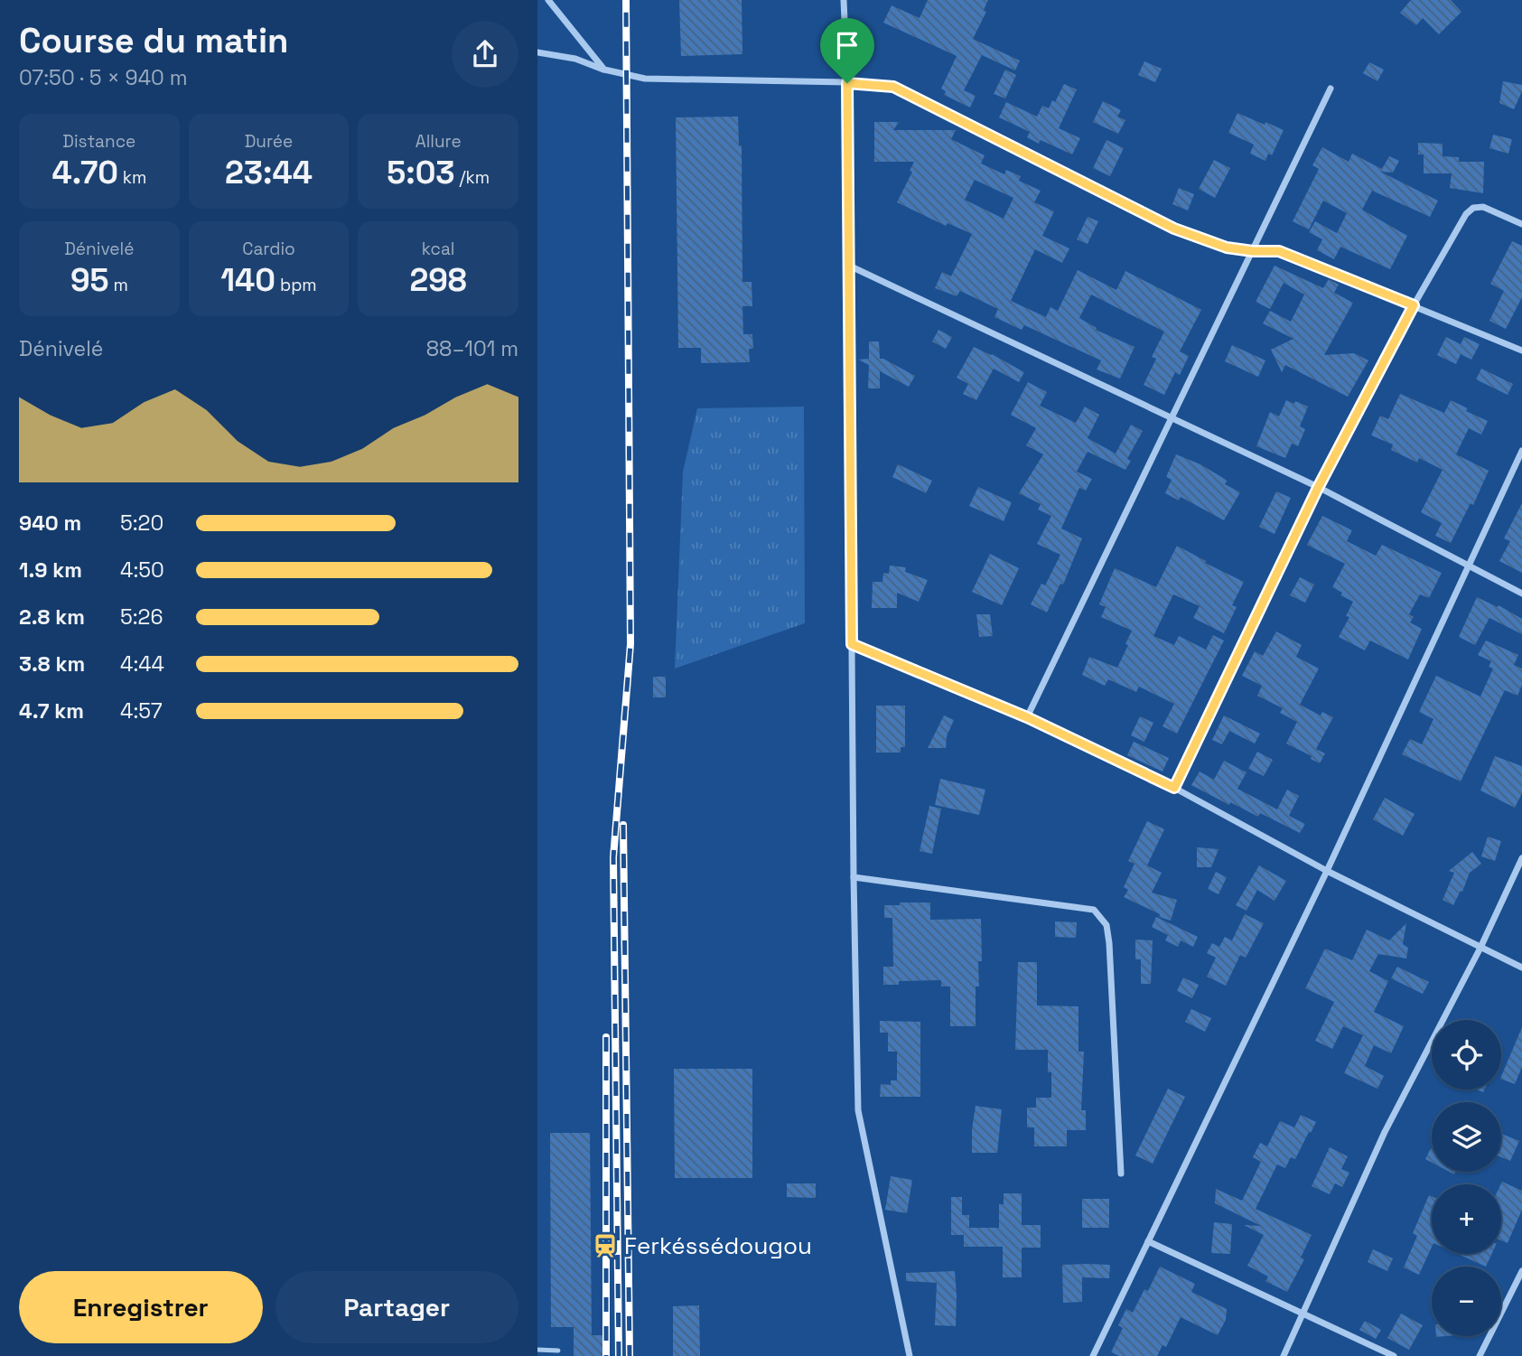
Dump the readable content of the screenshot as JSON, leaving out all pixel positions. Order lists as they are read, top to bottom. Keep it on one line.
{"places":{"station":["Ferkéssédougou"]},"page":{"heading":["Course du matin","07:50 · 5 × 940 m"],"stats":[["Distance","4.70 km"],["Durée","23:44"],["Allure","5:03 /km"],["Dénivelé","95 m"],["Cardio","140 bpm"],["kcal","298"]],"chart":["Dénivelé","88–101 m"],"list":[{"name":"940 m","note":"5:20"},{"name":"1.9 km","note":"4:50"},{"name":"2.8 km","note":"5:26"},{"name":"3.8 km","note":"4:44"},{"name":"4.7 km","note":"4:57"}],"map_buttons":["+","−"],"buttons":["Enregistrer","Partager"]}}
